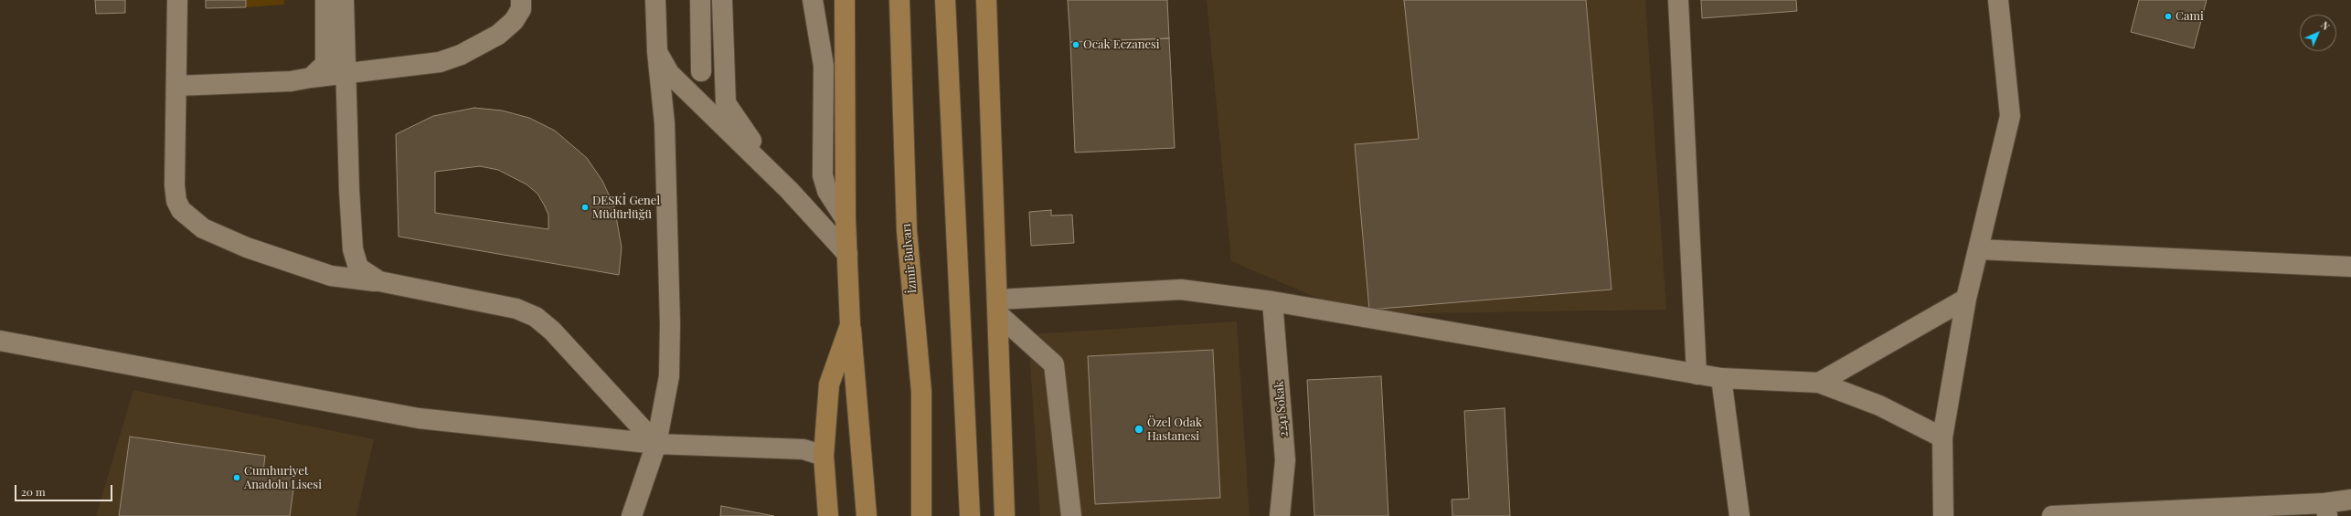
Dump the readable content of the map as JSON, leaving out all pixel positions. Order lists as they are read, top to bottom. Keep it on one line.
{"streets":{"main road":["İzmir Bulvarı"],"street":["2241 Sokak"]},"places":["Cami","Ocak Eczanesi","DESKİ Genel Müdürlüğü","Özel Odak Hastanesi","Cumhuriyet Anadolu Lisesi"],"scale_bar":"20 m","north":"top right"}
